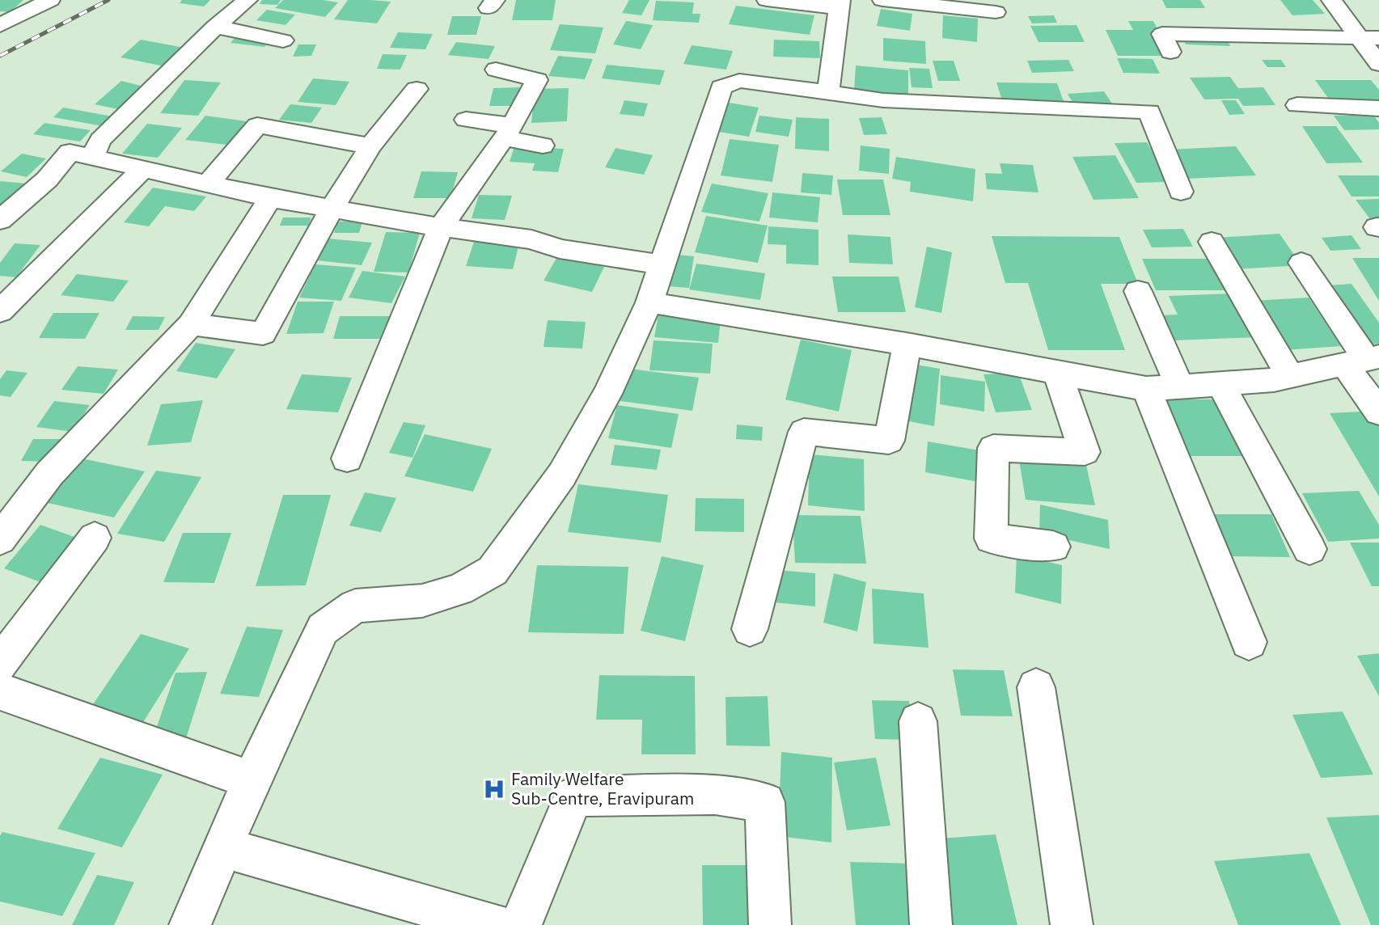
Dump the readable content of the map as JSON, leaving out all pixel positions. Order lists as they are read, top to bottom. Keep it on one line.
{"places":{"hospital":["Family Welfare Sub-Centre, Eravipuram"]}}
